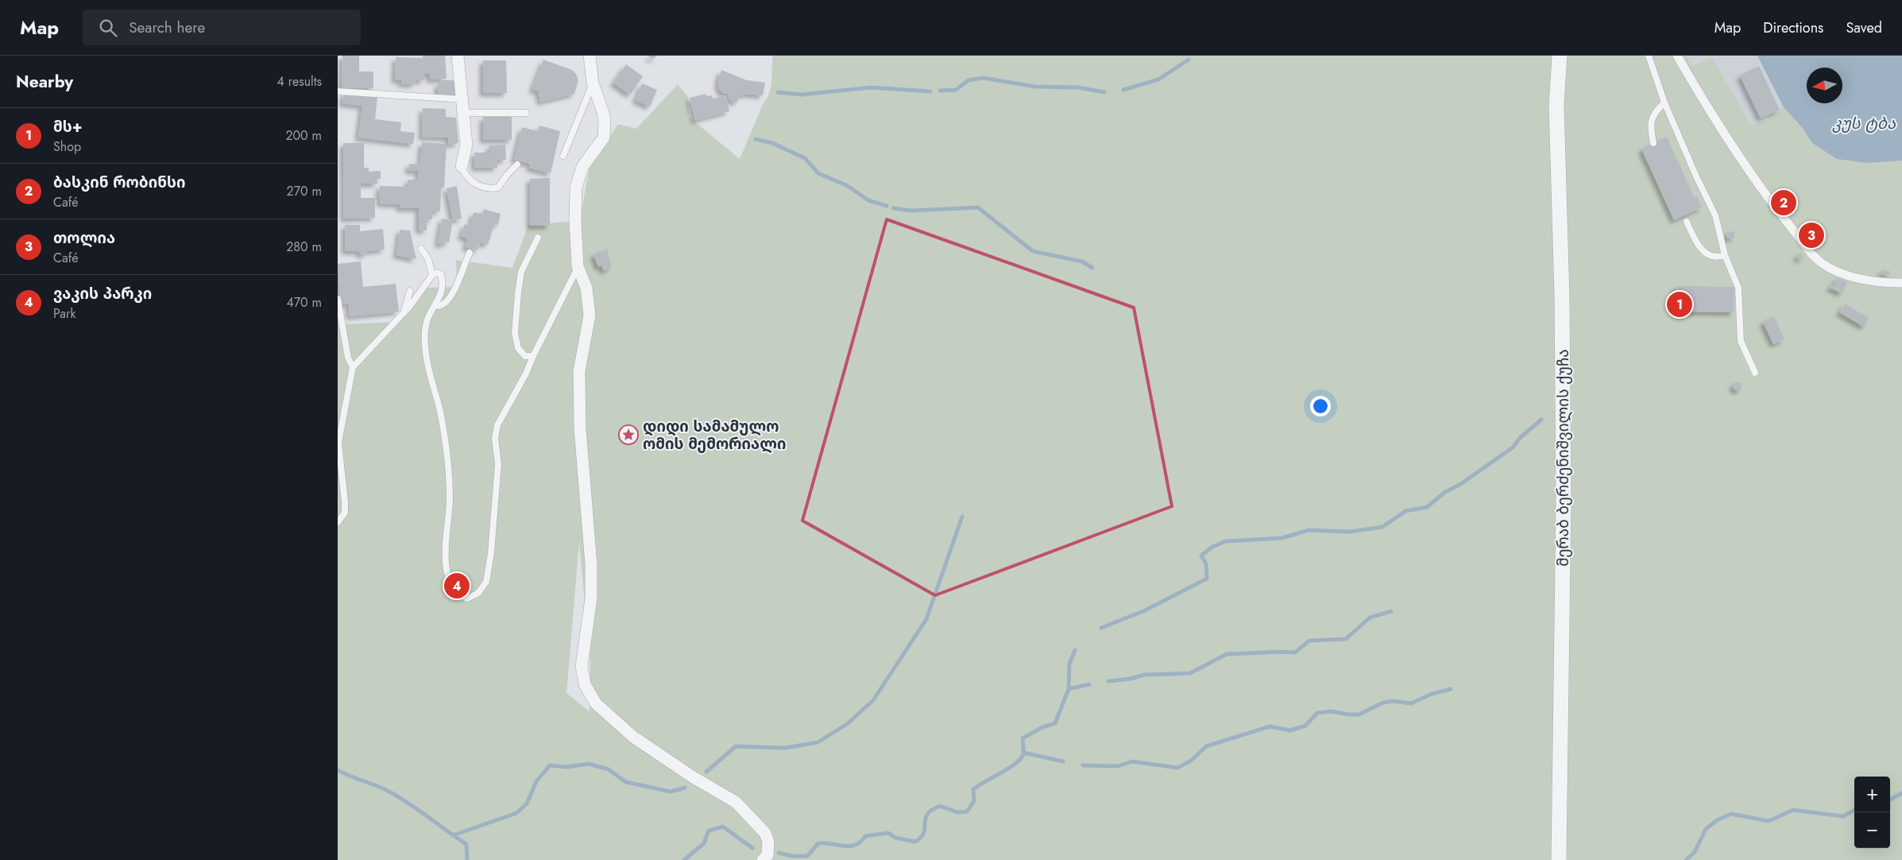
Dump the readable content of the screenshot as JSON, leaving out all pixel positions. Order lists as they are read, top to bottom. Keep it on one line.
{"streets":{"street":["მერაბ ბერძენიშვილის ქუჩა"]},"water":["კუს ტბა"],"places":{"place":["დიდი სამამულო ომის მემორიალი"]},"north":"left","page":{"header":"Map","search":"Search here","nav":["Map","Directions","Saved"],"heading":["Nearby","4 results"],"list":[{"mark":"1","name":"მს+","note":"Shop","value":"200 m"},{"mark":"2","name":"ბასკინ რობინსი","note":"Café","value":"270 m"},{"mark":"3","name":"თოლია","note":"Café","value":"280 m"},{"mark":"4","name":"ვაკის პარკი","note":"Park","value":"470 m"}],"pins":["2","3","1","4"],"map_buttons":["+","−"]}}
